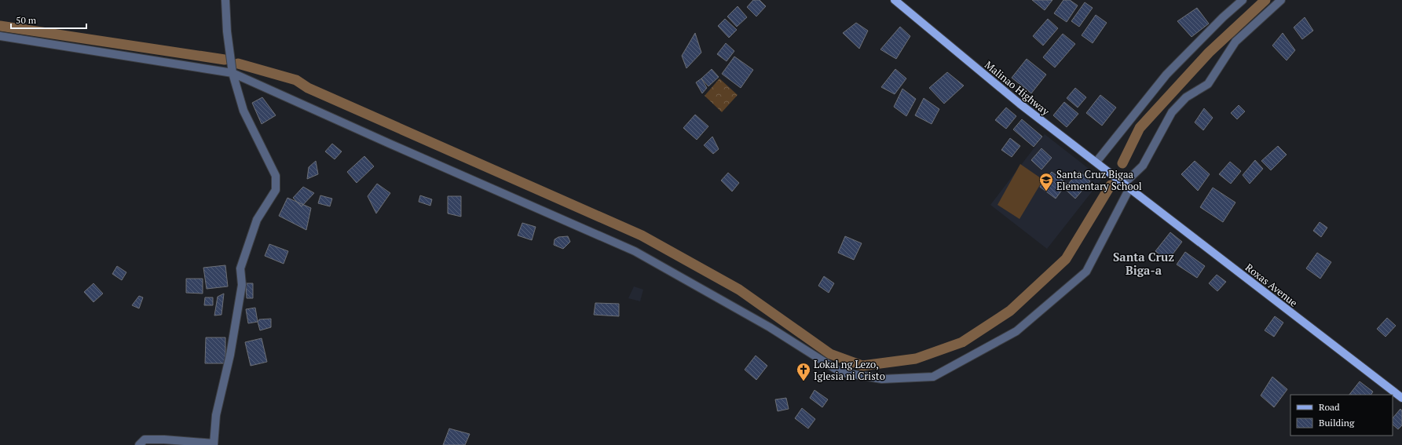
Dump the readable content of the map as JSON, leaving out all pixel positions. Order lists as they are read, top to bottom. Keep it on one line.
{"streets":{"main road":["Malinao Highway","Roxas Avenue"]},"crossings":[["Malinao Highway","Roxas Avenue"]],"districts":["Santa Cruz Biga-a"],"places":{"school or university":["Santa Cruz Bigaa Elementary School"],"church":["Lokal ng Lezo, Iglesia ni Cristo"]},"legend":["Road","Building"],"scale_bar":"50 m"}
